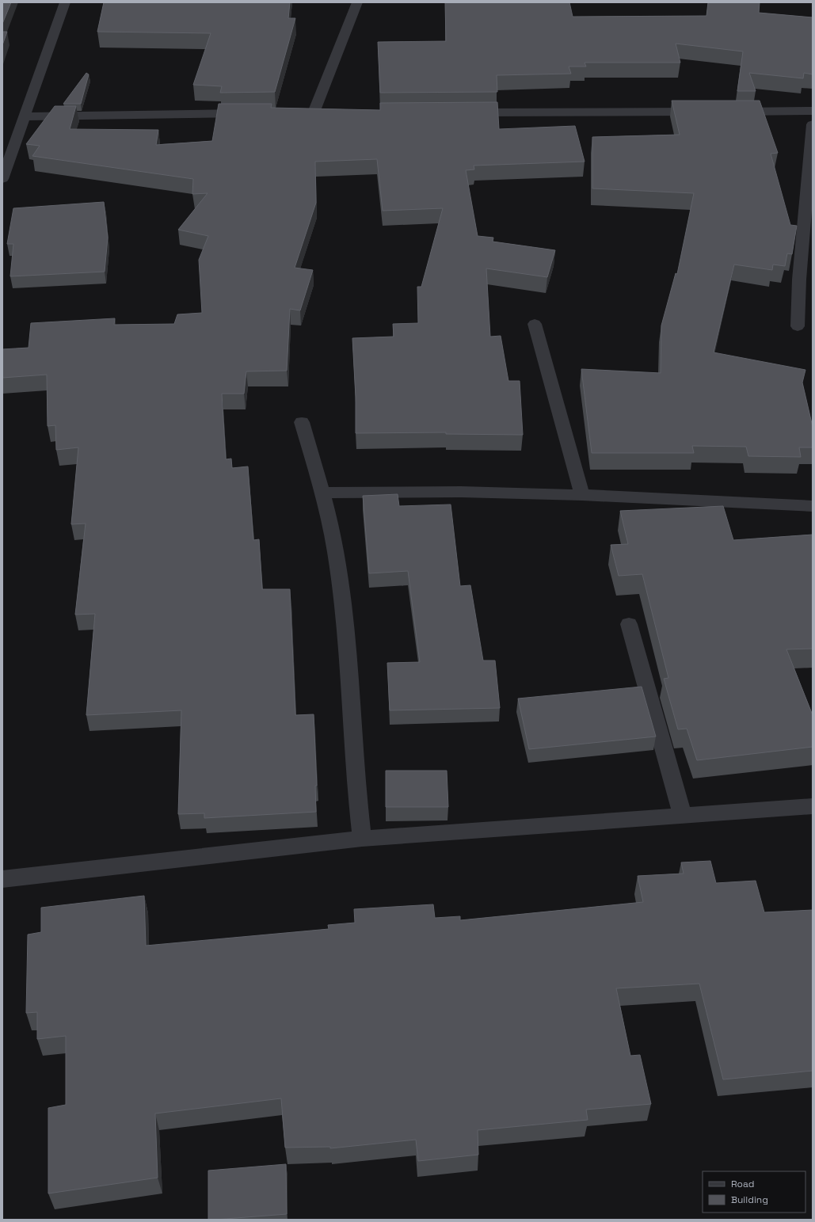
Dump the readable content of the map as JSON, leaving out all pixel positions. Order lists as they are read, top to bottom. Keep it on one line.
{"legend":["Road","Building"]}
